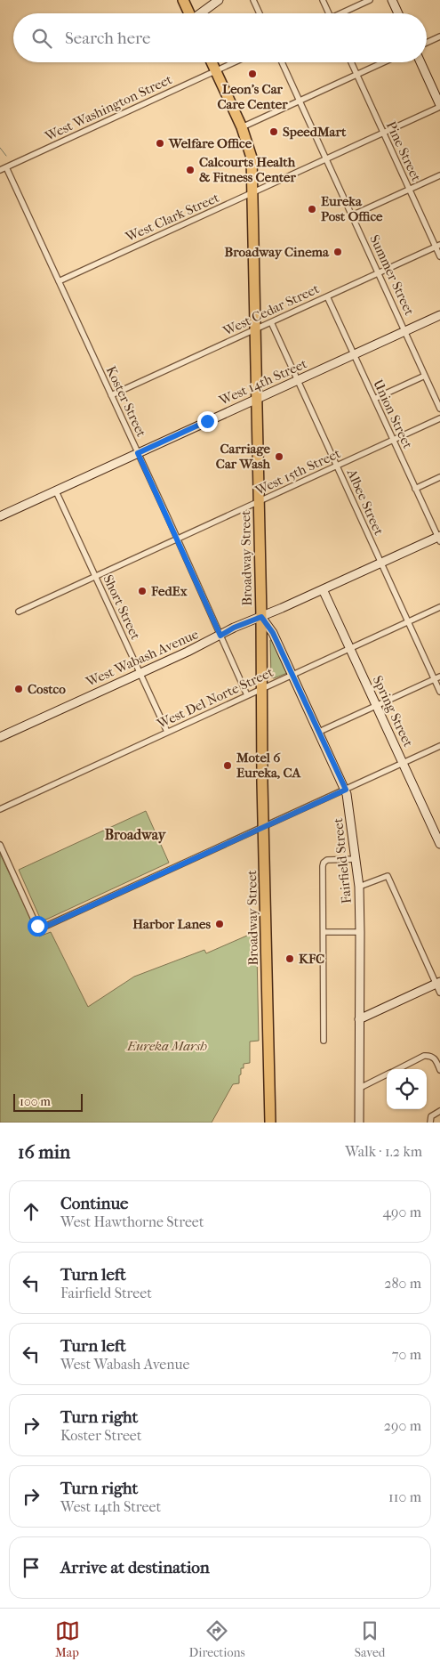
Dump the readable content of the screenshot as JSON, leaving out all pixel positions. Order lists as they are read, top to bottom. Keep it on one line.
{"streets":{"highway":["Broadway Street"],"street":["West Washington Street","Pine Street","West Clark Street","Summer Street","West Cedar Street","West 14th Street","Koster Street","Union Street","West 15th Street","Albee Street","Short Street","West Wabash Avenue","West Del Norte Street","Spring Street","Fairfield Street"]},"crossings":[["West Washington Street","Koster Street"],["West Washington Street","Broadway Street"],["Pine Street","West Clark Street"],["Pine Street","West Cedar Street"],["West Clark Street","Summer Street"],["West Clark Street","Koster Street"],["West Clark Street","Broadway Street"],["Summer Street","West Cedar Street"],["Summer Street","West 14th Street"],["West Cedar Street","Koster Street"],["West Cedar Street","Union Street"],["West Cedar Street","Albee Street"],["West Cedar Street","Broadway Street"],["West 14th Street","Koster Street"],["West 14th Street","Union Street"],["West 14th Street","Albee Street"],["West 14th Street","Broadway Street"],["West 14th Street","Short Street"],["Koster Street","West 15th Street"],["Koster Street","West Wabash Avenue"],["Koster Street","West Del Norte Street"],["Union Street","West 15th Street"],["Union Street","West Wabash Avenue"],["West 15th Street","Albee Street"],["West 15th Street","Broadway Street"],["West 15th Street","Short Street"],["Albee Street","West Wabash Avenue"],["Albee Street","West Del Norte Street"],["Broadway Street","West Wabash Avenue"],["Broadway Street","West Del Norte Street"],["Broadway Street","Fairfield Street"],["Short Street","West Wabash Avenue"],["Short Street","West Del Norte Street"],["West Wabash Avenue","Spring Street"],["West Wabash Avenue","Fairfield Street"],["West Del Norte Street","Spring Street"],["West Del Norte Street","Fairfield Street"]],"districts":["Broadway"],"parks":["Eureka Marsh"],"places":["Leon's Car Care Center","SpeedMart","Welfare Office","Calcourts Health & Fitness Center","Eureka Post Office","Broadway Cinema","Carriage Car Wash","FedEx","Costco","Motel 6 Eureka, CA","Harbor Lanes","KFC"],"scale_bar":"100 m","page":{"search":"Search here","scale":"100 m","heading":["16 min","Walk · 1.2 km"],"list":[["Continue","West Hawthorne Street","490 m"],["Turn left","Fairfield Street","280 m"],["Turn left","West Wabash Avenue","70 m"],["Turn right","Koster Street","290 m"],["Turn right","West 14th Street","110 m"],"Arrive at destination"],"nav":["Map","Directions","Saved"]}}
